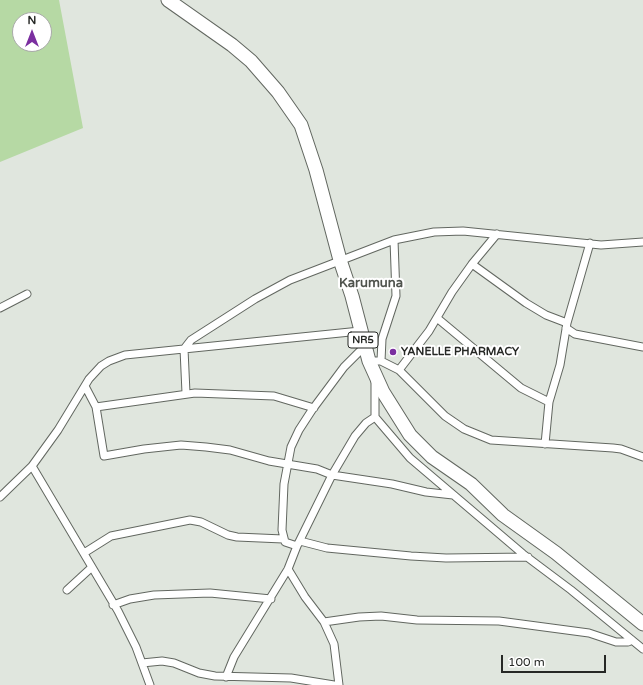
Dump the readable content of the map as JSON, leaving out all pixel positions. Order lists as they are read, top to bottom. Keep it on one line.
{"streets":{"highway":["NR5"]},"districts":["Karumuna"],"places":["YANELLE PHARMACY"],"scale_bar":"100 m","north":"top"}
